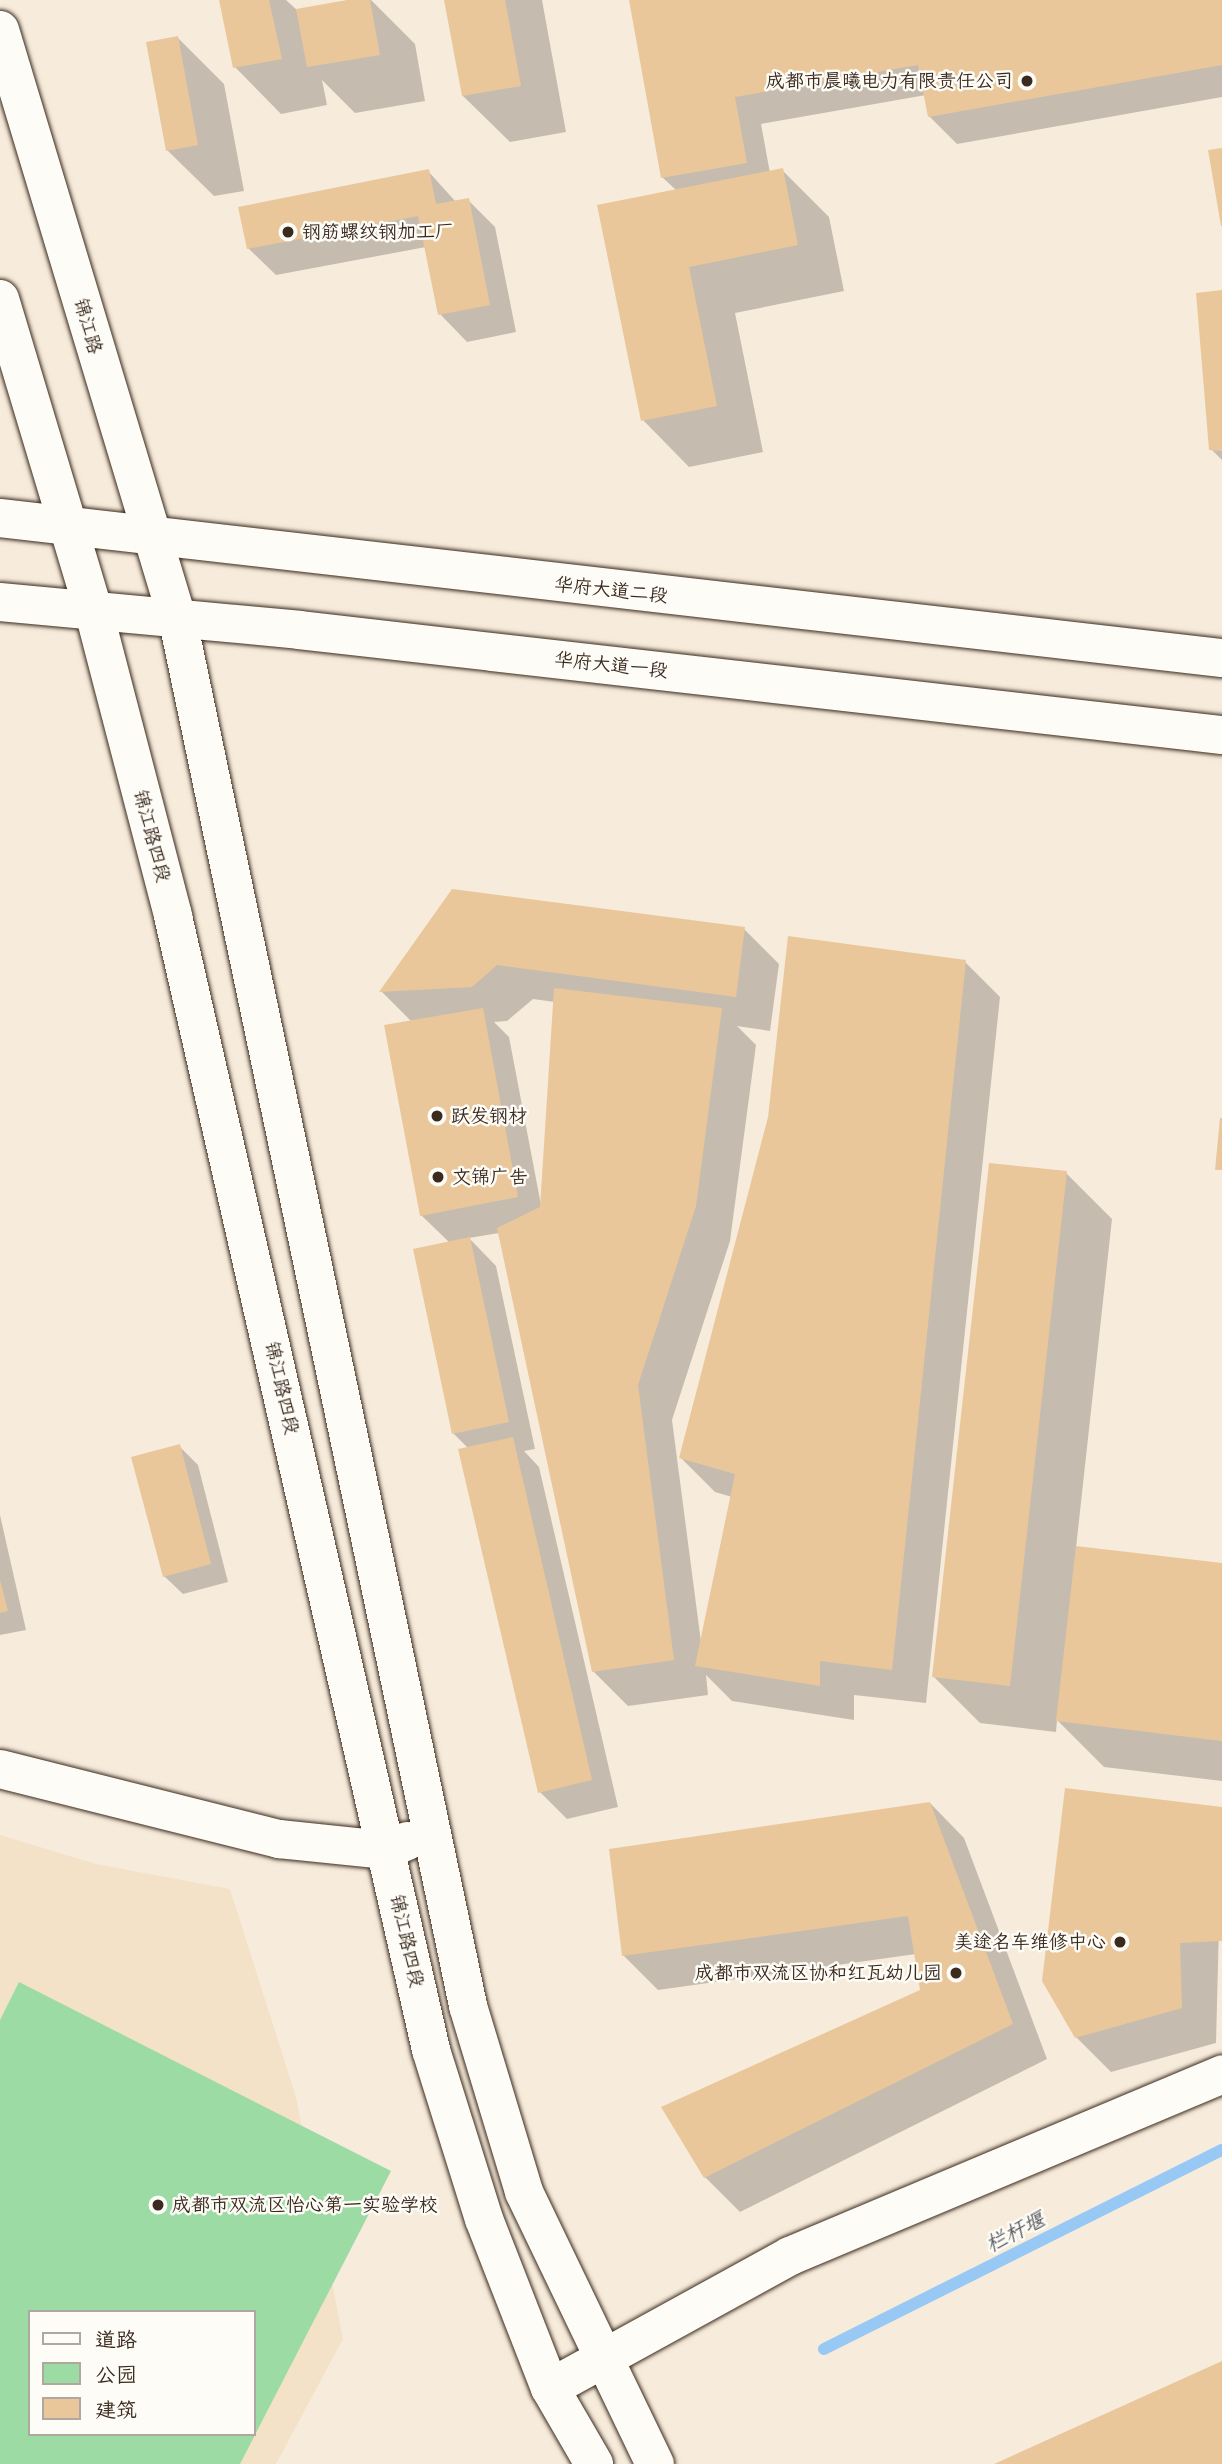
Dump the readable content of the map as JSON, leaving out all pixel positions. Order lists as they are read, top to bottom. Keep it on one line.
{"streets":{"street":["锦江路","华府大道二段","华府大道一段","锦江路四段"]},"crossings":[["锦江路","华府大道二段"],["锦江路","华府大道一段"],["华府大道二段","锦江路四段"],["华府大道一段","锦江路四段"]],"water":["栏杆堰"],"places":["成都市晨曦电力有限责任公司","钢筋螺纹钢加工厂","跃发钢材","文锦广告","美途名车维修中心","成都市双流区协和红瓦幼儿园","成都市双流区怡心第一实验学校"],"legend":["道路","公园","建筑"]}
